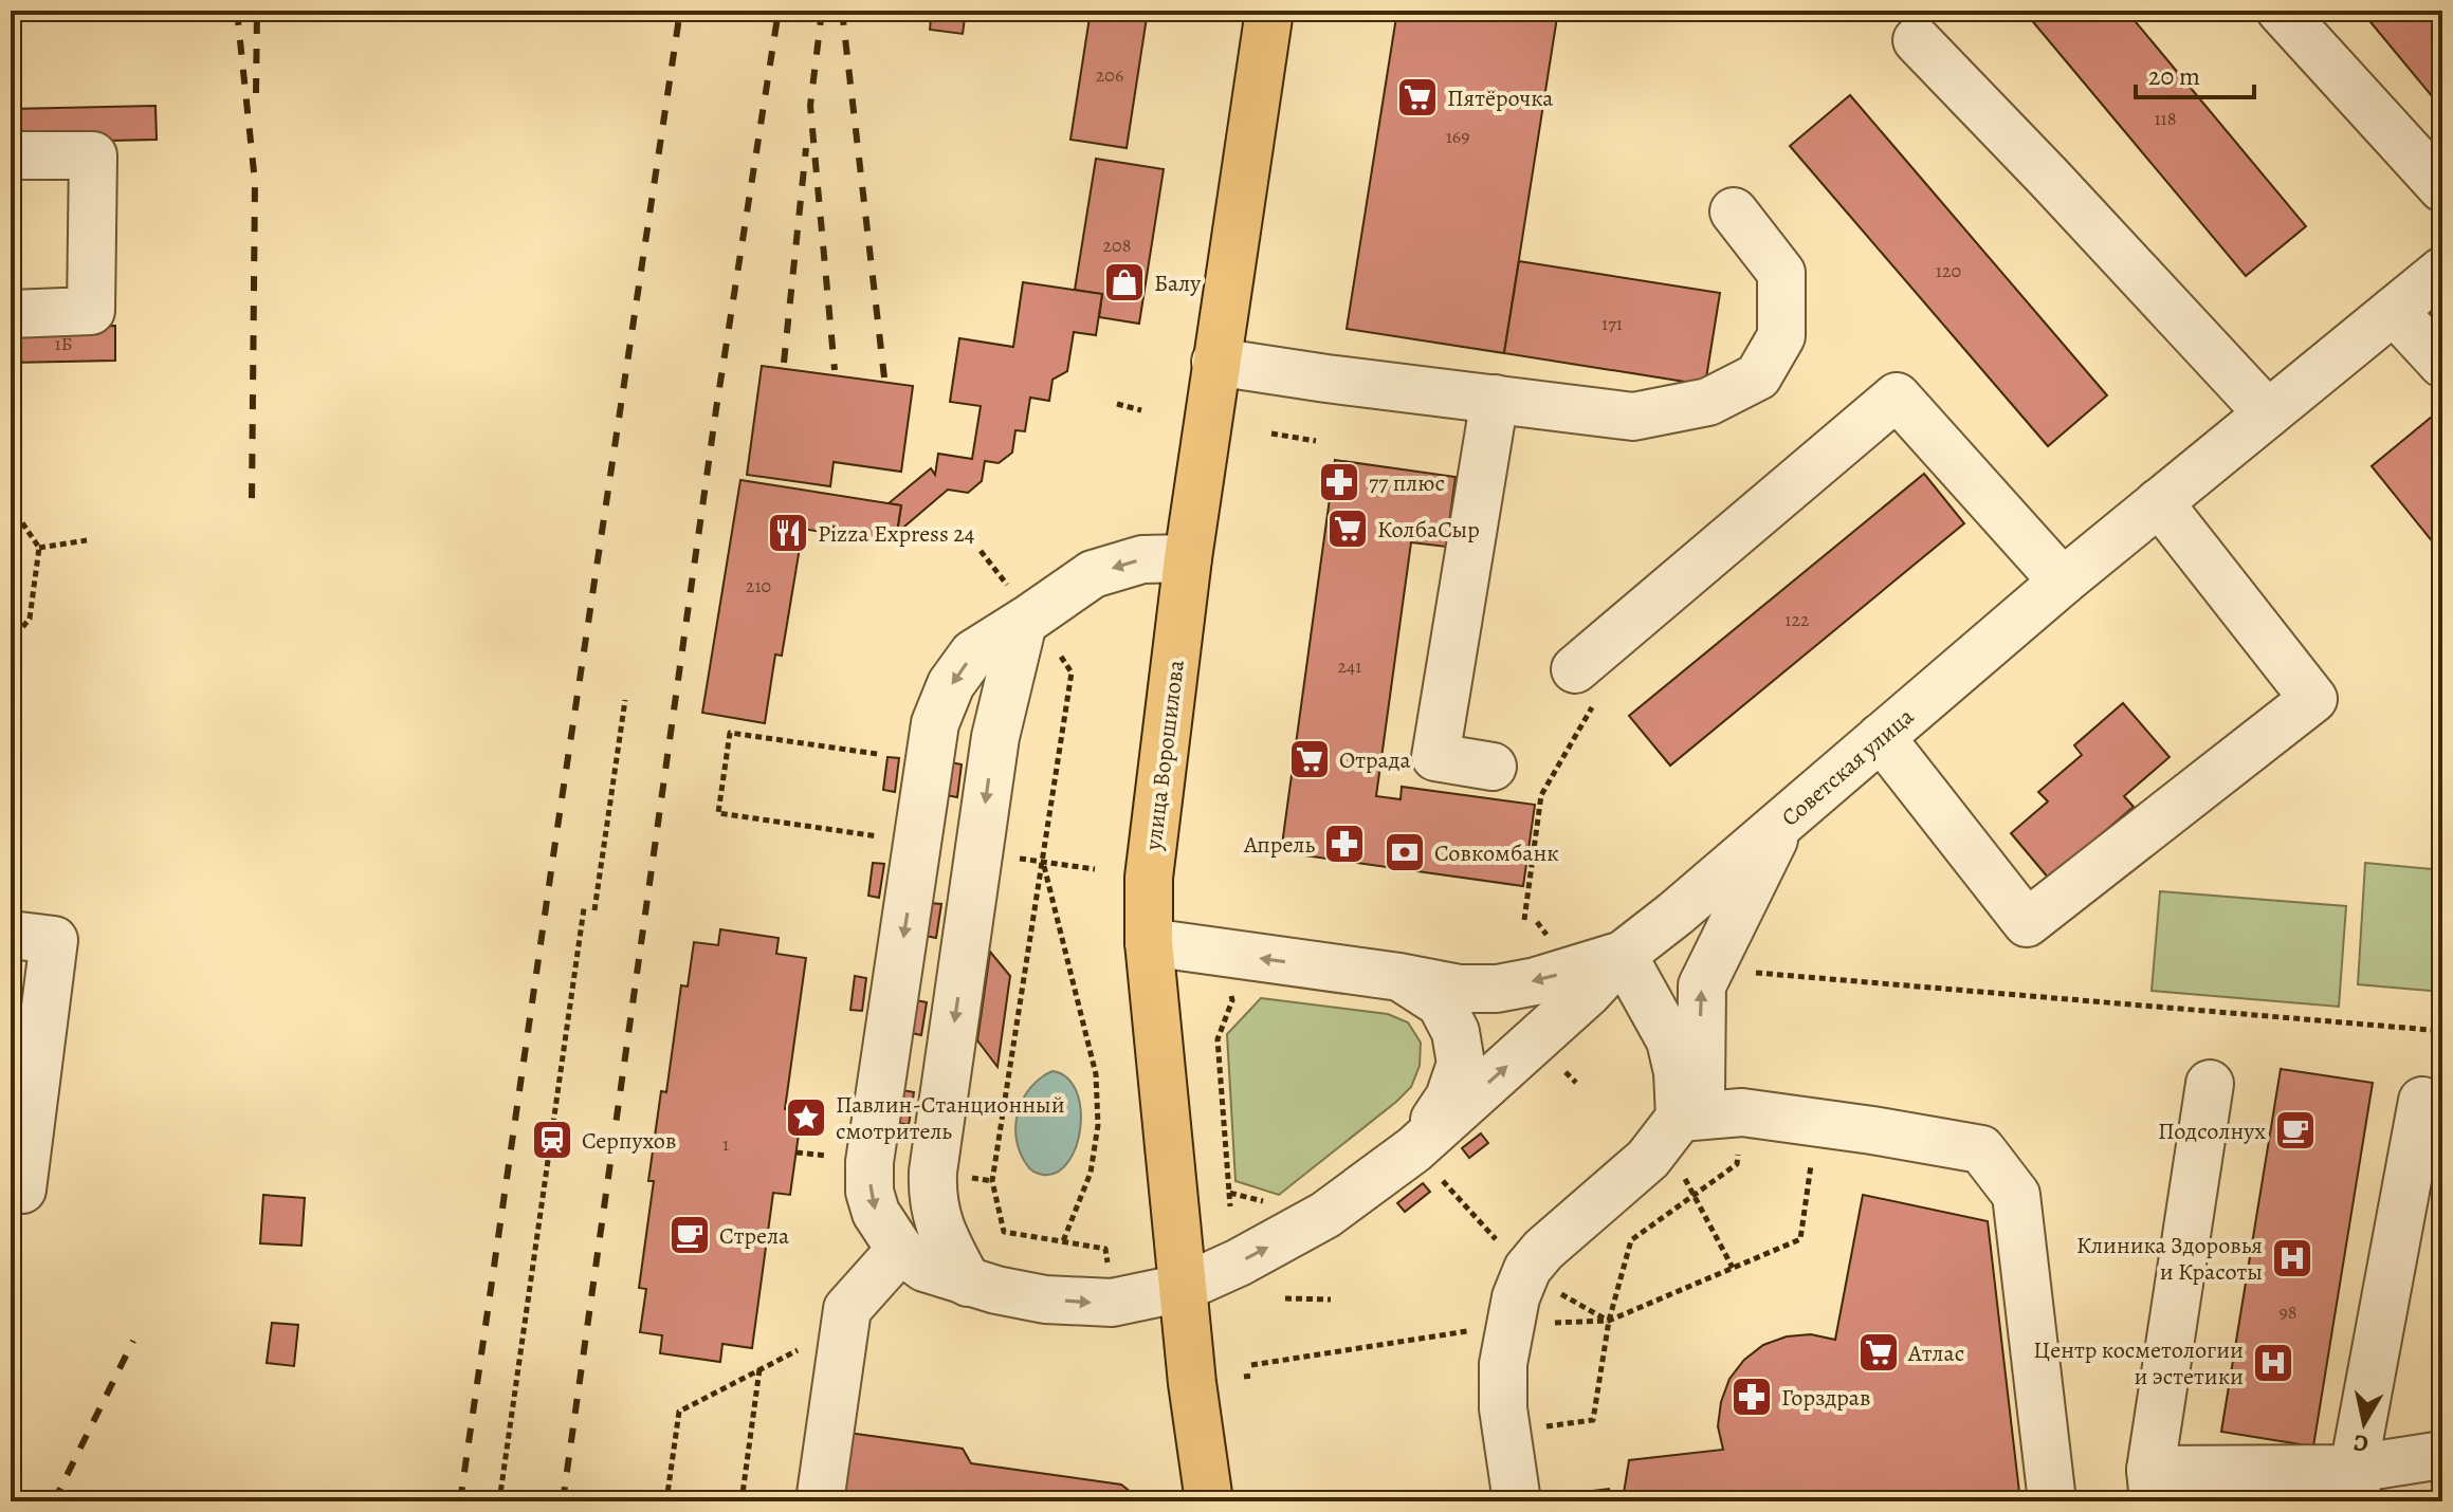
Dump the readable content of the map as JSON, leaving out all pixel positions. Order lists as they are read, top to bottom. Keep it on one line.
{"streets":{"main road":["улица Ворошилова"],"street":["Советская улица"]},"crossings":[["улица Ворошилова","Советская улица"]],"places":{"supermarket":["Пятёрочка","КолбаСыр","Отрада","Атлас"],"shop":["Балу"],"pharmacy":["77 плюс","Апрель","Горздрав"],"restaurant":["Pizza Express 24"],"bank":["Совкомбанк"],"place":["Павлин-Станционный смотритель"],"cafe":["Подсолнух","Стрела"],"station":["Серпухов"],"hospital":["Клиника Здоровья и Красоты","Центр косметологии и эстетики"]},"house_numbers":["206","118","169","208","120","171","1Б","210","122","241","1","98"],"scale_bar":"20 m","north":"bottom"}
